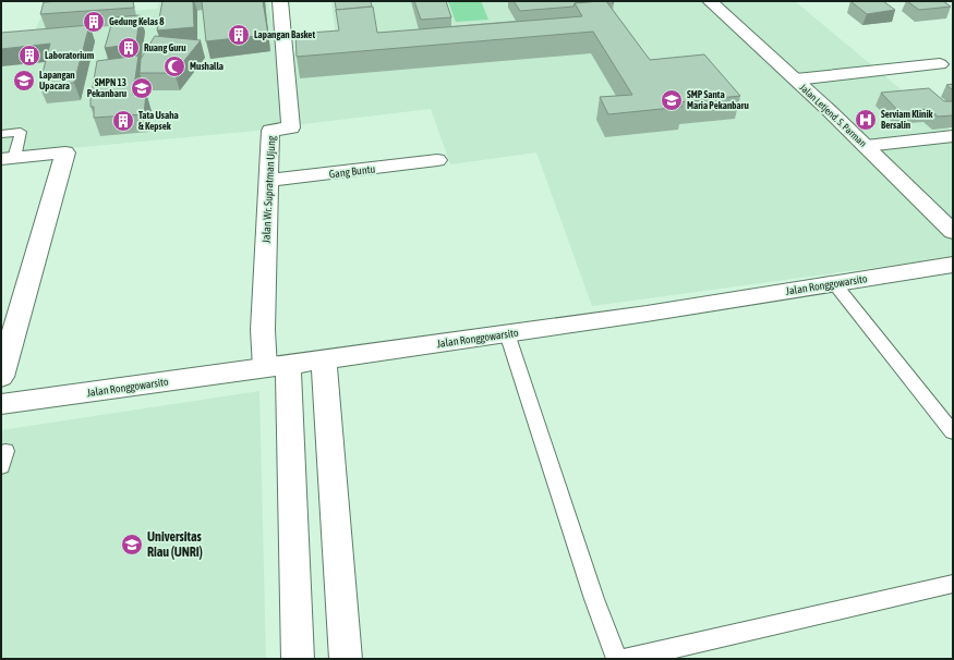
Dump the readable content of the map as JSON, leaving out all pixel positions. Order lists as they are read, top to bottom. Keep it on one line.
{"streets":{"street":["Jalan Letjend. S. Parman","Gang Buntu","Jalan Wr. Supratman Ujung","Jalan Ronggowarsito"]},"crossings":[["Gang Buntu","Jalan Wr. Supratman Ujung"],["Jalan Wr. Supratman Ujung","Jalan Ronggowarsito"]],"places":{"building":["Gedung Kelas 8","Lapangan Basket","Ruang Guru","Laboratorium","Tata Usaha & Kepsek"],"mosque":["Mushalla"],"school or university":["Lapangan Upacara","SMPN 13 Pekanbaru","SMP Santa Maria Pekanbaru","Universitas Riau (UNRI)"],"hospital":["Serviam Klinik Bersalin"]}}
